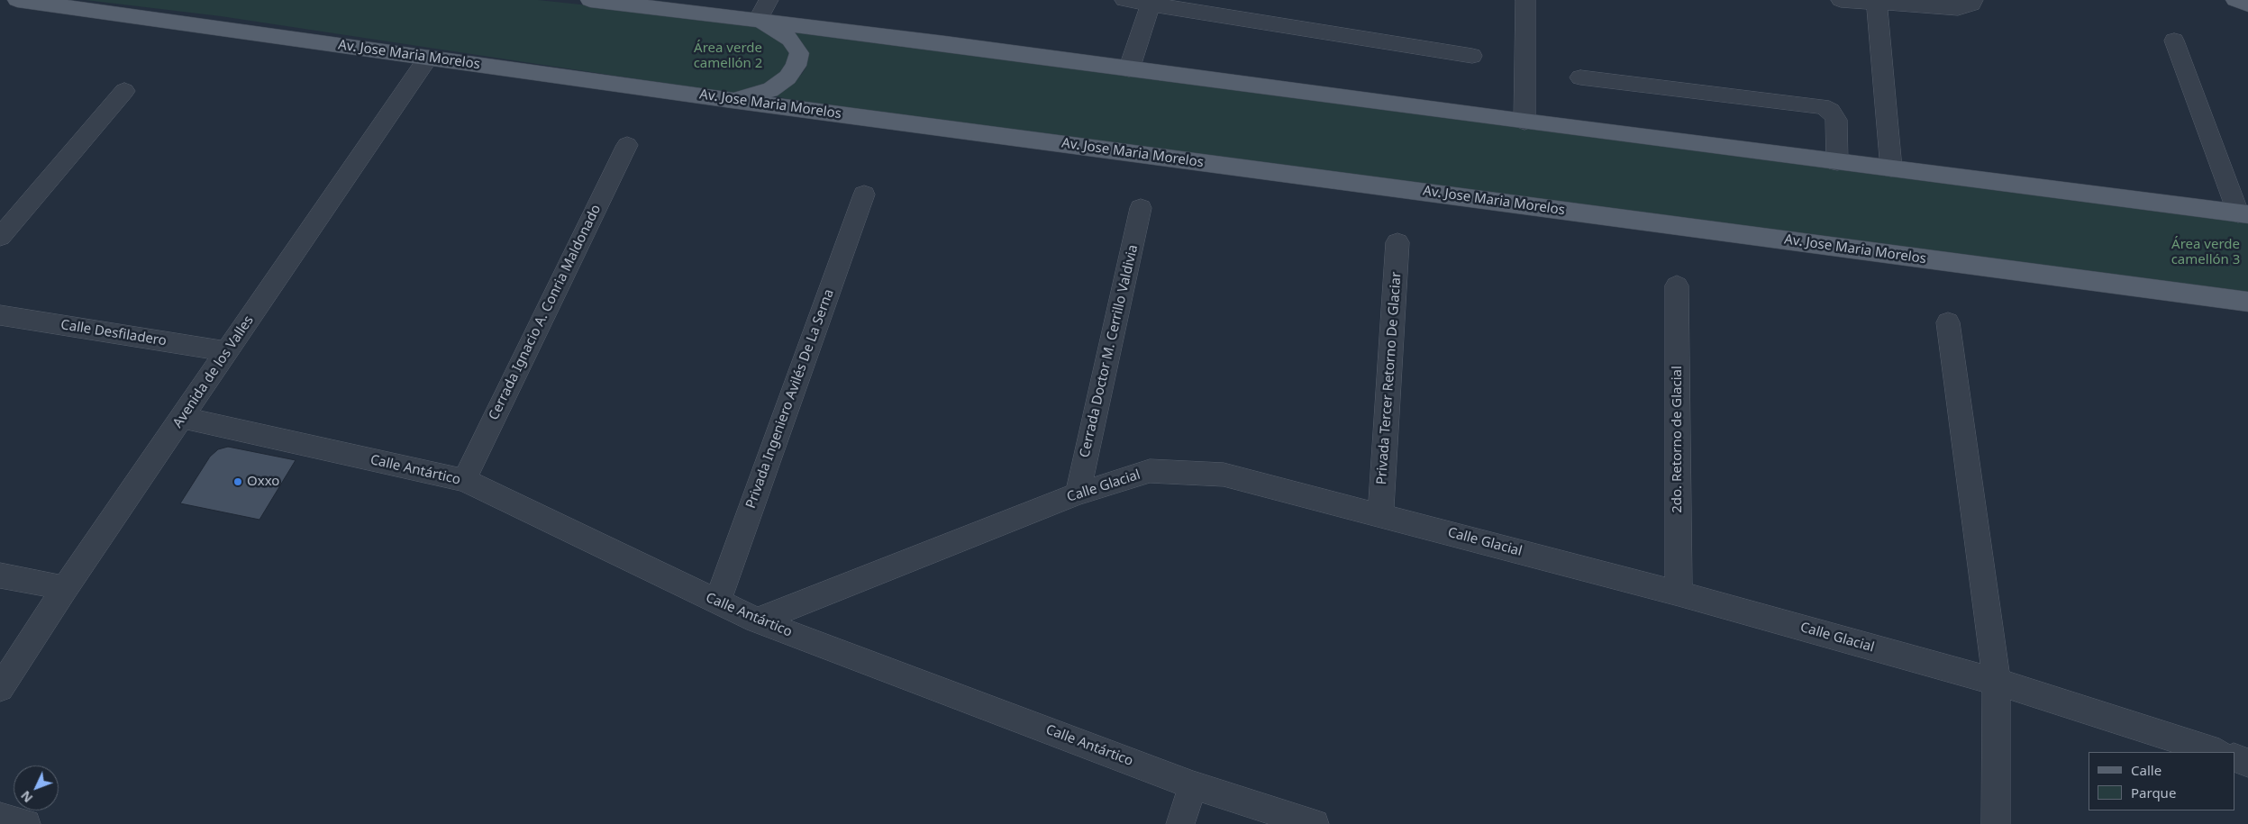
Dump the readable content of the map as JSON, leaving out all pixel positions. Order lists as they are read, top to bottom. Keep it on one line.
{"streets":{"main road":["Av. Jose Maria Morelos"],"street":["Cerrada Ignacio A. Conria Maldonado","Calle Desfiladero","Cerrada Doctor M. Cerrillo Valdivia","Avenida de los Valles","Privada Tercer Retorno De Glaciar","Privada Ingeniero Avilés De La Serna","2do. Retorno de Glacial","Calle Antártico","Calle Glacial"]},"crossings":[["Av. Jose Maria Morelos","Avenida de los Valles"],["Cerrada Ignacio A. Conria Maldonado","Calle Antártico"],["Calle Desfiladero","Avenida de los Valles"],["Cerrada Doctor M. Cerrillo Valdivia","Calle Glacial"],["Avenida de los Valles","Calle Antártico"],["Privada Tercer Retorno De Glaciar","Calle Glacial"],["Privada Ingeniero Avilés De La Serna","Calle Antártico"],["2do. Retorno de Glacial","Calle Glacial"],["Calle Antártico","Calle Glacial"]],"parks":["Área verde camellón 2","Área verde camellón 3"],"places":["Oxxo"],"legend":["Calle","Parque"],"north":"bottom left"}
